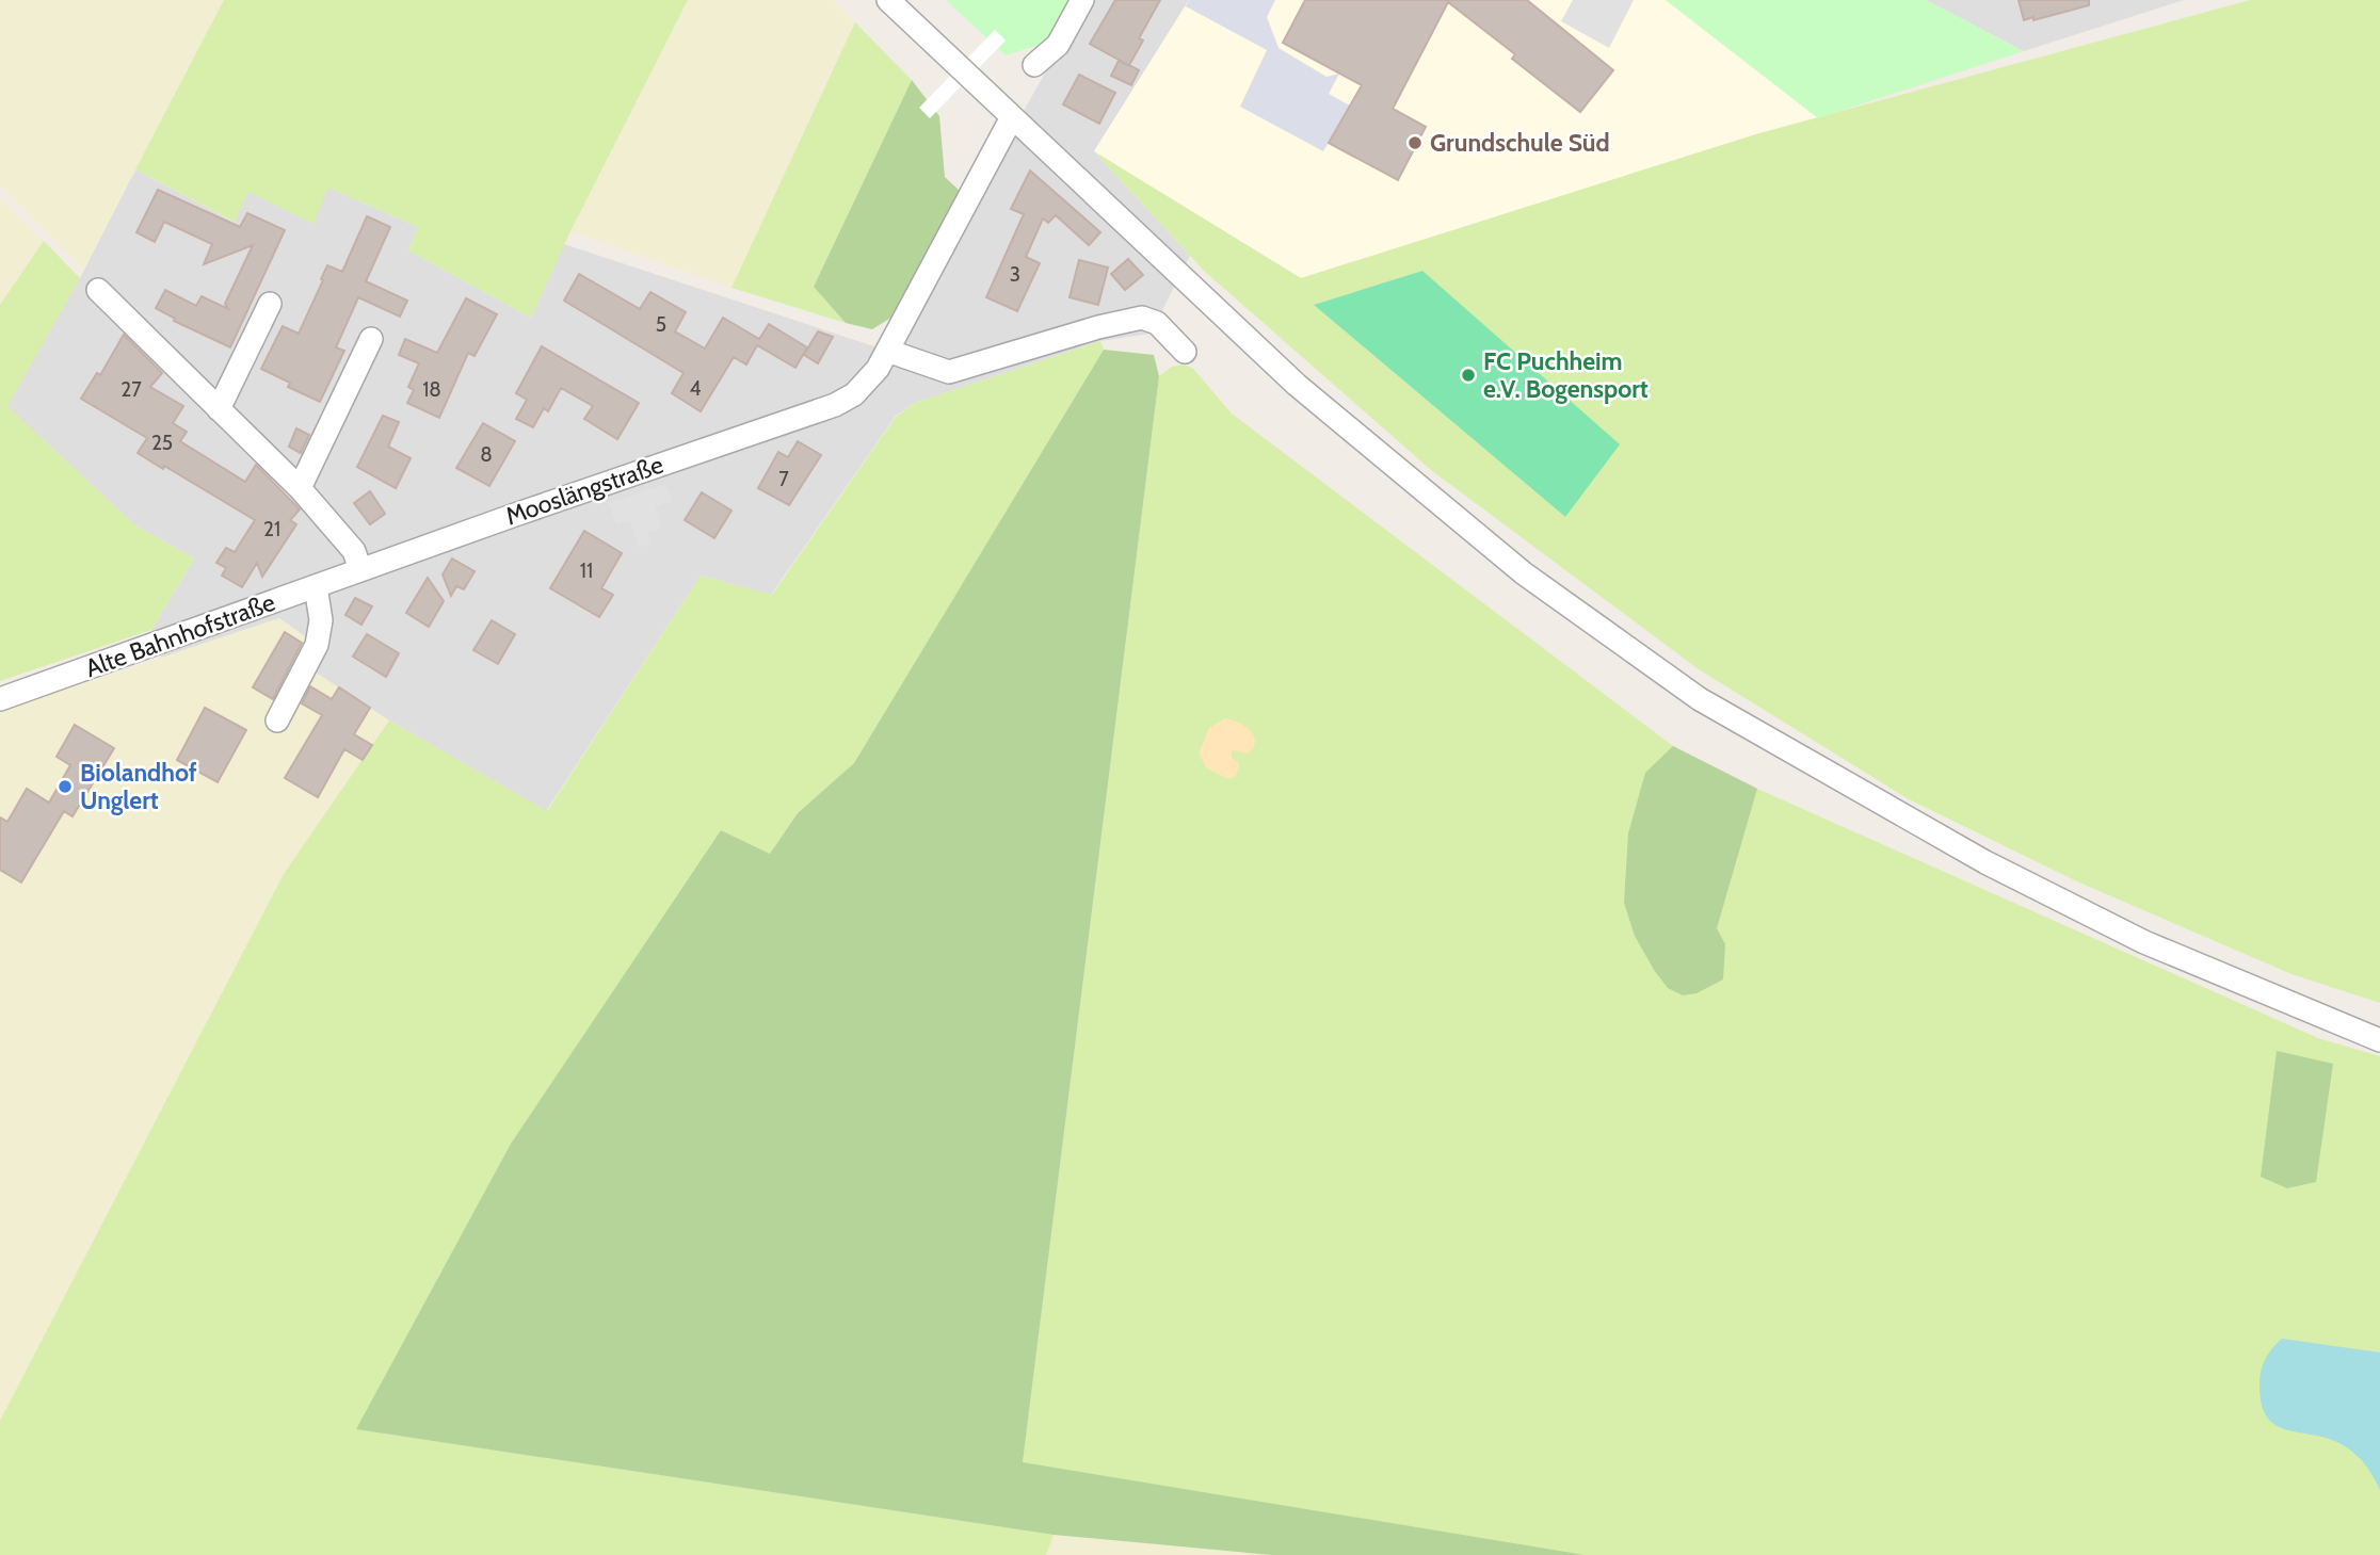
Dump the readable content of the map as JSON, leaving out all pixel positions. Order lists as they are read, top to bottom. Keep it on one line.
{"streets":{"street":["Mooslängstraße","Alte Bahnhofstraße"]},"crossings":[["Mooslängstraße","Alte Bahnhofstraße"]],"places":["Grundschule Süd","FC Puchheim e.V. Bogensport","Biolandhof Unglert"],"house_numbers":["3","5","4","27","18","25","8","7","21","11"]}
